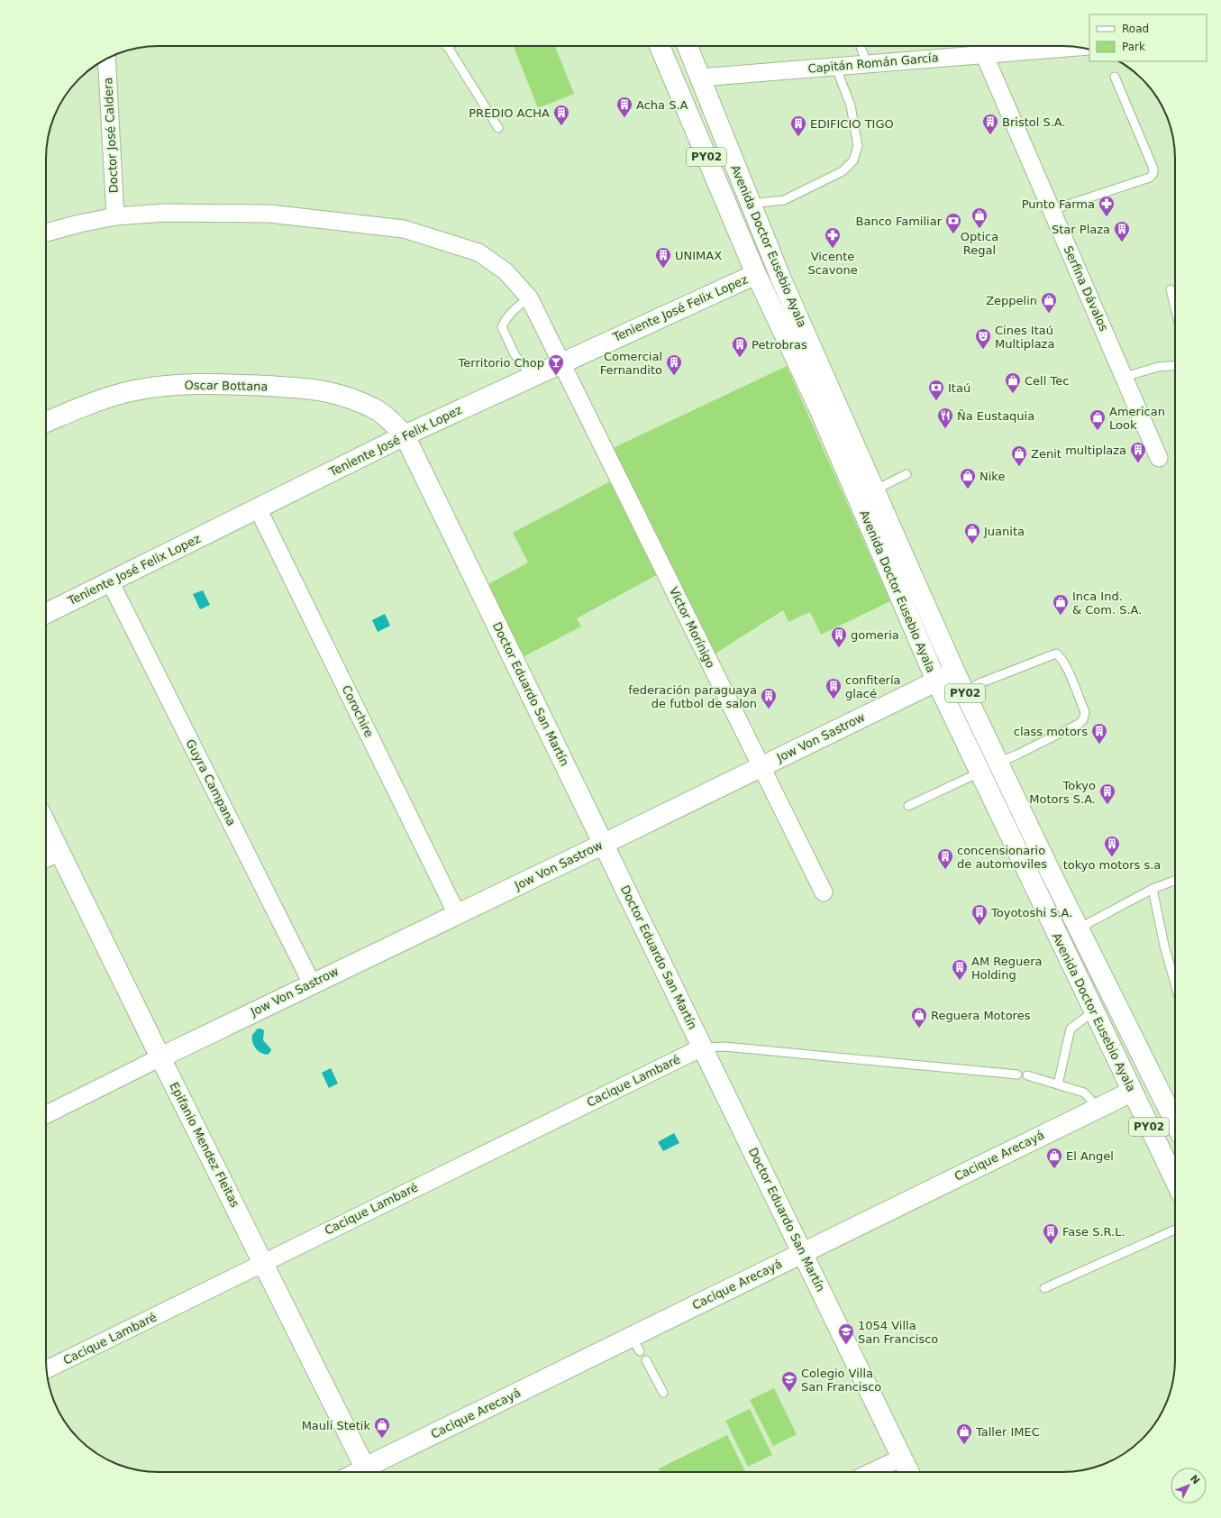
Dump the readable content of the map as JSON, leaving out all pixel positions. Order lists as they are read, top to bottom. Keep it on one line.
{"streets":{"main road":["PY02","Avenida Doctor Eusebio Ayala","Teniente José Felix Lopez","Oscar Bottana","Doctor Eduardo San Martín","Jow Von Sastrow","Epifanio Mendez Fleitas","Cacique Arecayá"],"street":["Capitán Román García","Doctor José Caldera","Serfina Dávalos","Victor Morínigo","Corochire","Guyra Campana","Cacique Lambaré"]},"crossings":[["Capitán Román García","Avenida Doctor Eusebio Ayala"],["Capitán Román García","Serfina Dávalos"],["Doctor José Caldera","Victor Morínigo"],["Avenida Doctor Eusebio Ayala","Teniente José Felix Lopez"],["Avenida Doctor Eusebio Ayala","Jow Von Sastrow"],["Avenida Doctor Eusebio Ayala","Cacique Arecayá"],["Teniente José Felix Lopez","Oscar Bottana"],["Teniente José Felix Lopez","Victor Morínigo"],["Teniente José Felix Lopez","Doctor Eduardo San Martín"],["Teniente José Felix Lopez","Corochire"],["Teniente José Felix Lopez","Guyra Campana"],["Oscar Bottana","Doctor Eduardo San Martín"],["Victor Morínigo","Jow Von Sastrow"],["Doctor Eduardo San Martín","Jow Von Sastrow"],["Doctor Eduardo San Martín","Cacique Lambaré"],["Doctor Eduardo San Martín","Cacique Arecayá"],["Corochire","Jow Von Sastrow"],["Jow Von Sastrow","Guyra Campana"],["Jow Von Sastrow","Epifanio Mendez Fleitas"],["Cacique Lambaré","Epifanio Mendez Fleitas"]],"places":{"building":["Acha S.A","PREDIO ACHA","Bristol S.A.","EDIFICIO TIGO","Star Plaza","UNIMAX","Petrobras","Comercial Fernandito","multiplaza","gomeria","confitería glacé","federación paraguaya de futbol de salon","class motors","Tokyo Motors S.A.","tokyo motors s.a","concensionario de automoviles","Toyotoshi S.A.","AM Reguera Holding","Fase S.R.L."],"pharmacy":["Punto Farma","Vicente Scavone"],"shop":["Optica Regal","Zeppelin","Cell Tec","American Look","Zenit","Nike","Juanita","Inca Ind. & Com. S.A.","Reguera Motores","El Angel","Mauli Stetik","Taller IMEC"],"bank":["Banco Familiar","Itaú"],"theatre":["Cines Itaú Multiplaza"],"bar":["Territorio Chop"],"restaurant":["Ña Eustaquia"],"school or university":["1054 Villa San Francisco","Colegio Villa San Francisco"]},"legend":["Road","Park"],"north":"top right"}
